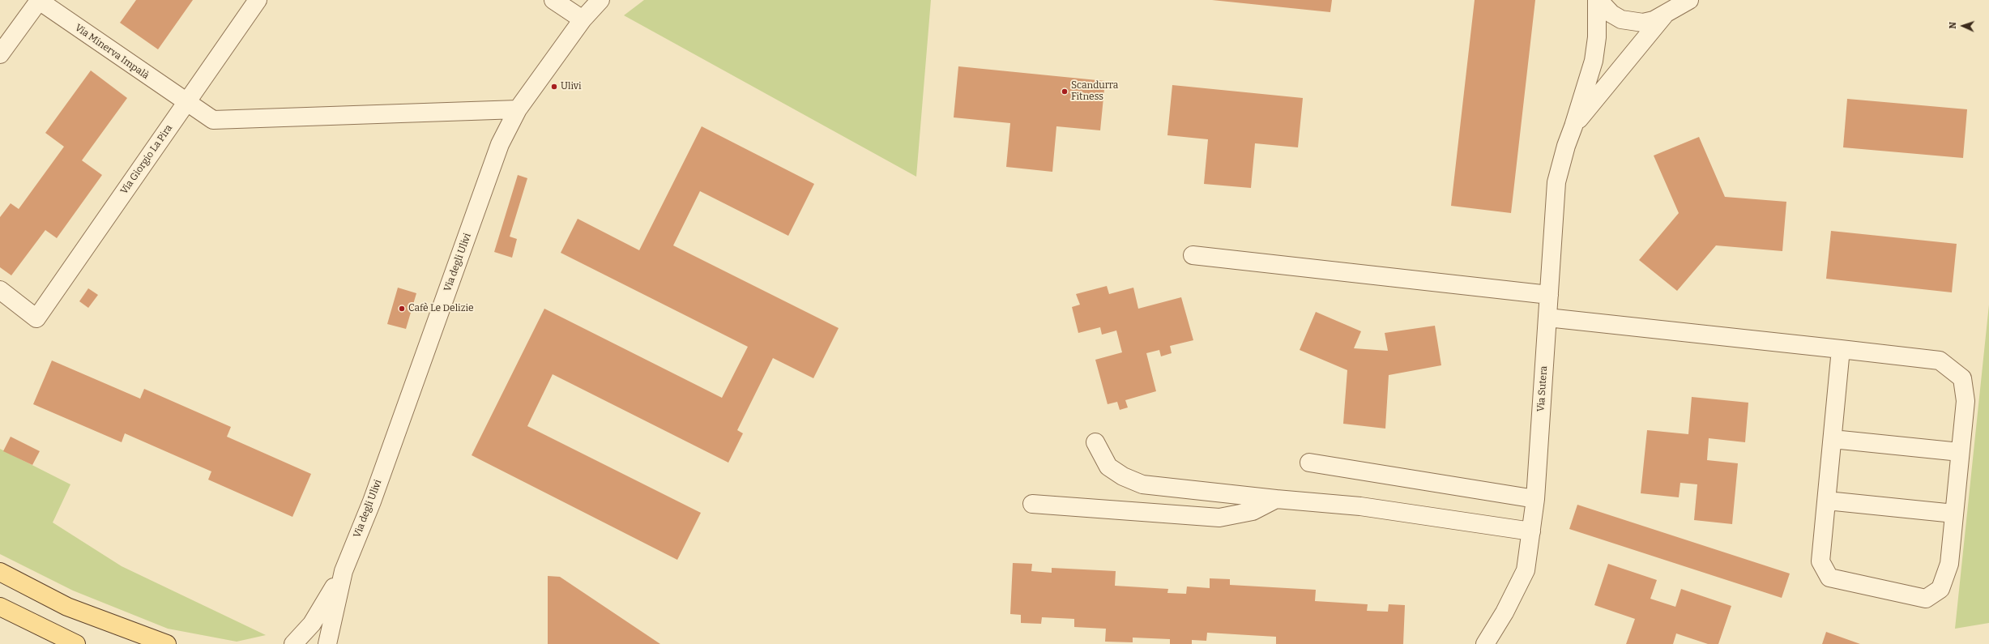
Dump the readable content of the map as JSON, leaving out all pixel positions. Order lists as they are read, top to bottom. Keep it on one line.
{"streets":{"street":["Via Minerva Impalà","Via Giorgio La Pira","Via degli Ulivi","Via Sutera"]},"crossings":[["Via Minerva Impalà","Via Giorgio La Pira"],["Via Minerva Impalà","Via degli Ulivi"]],"places":["Ulivi","Scandurra Fitness","Cafè Le Delizie"],"north":"left"}
